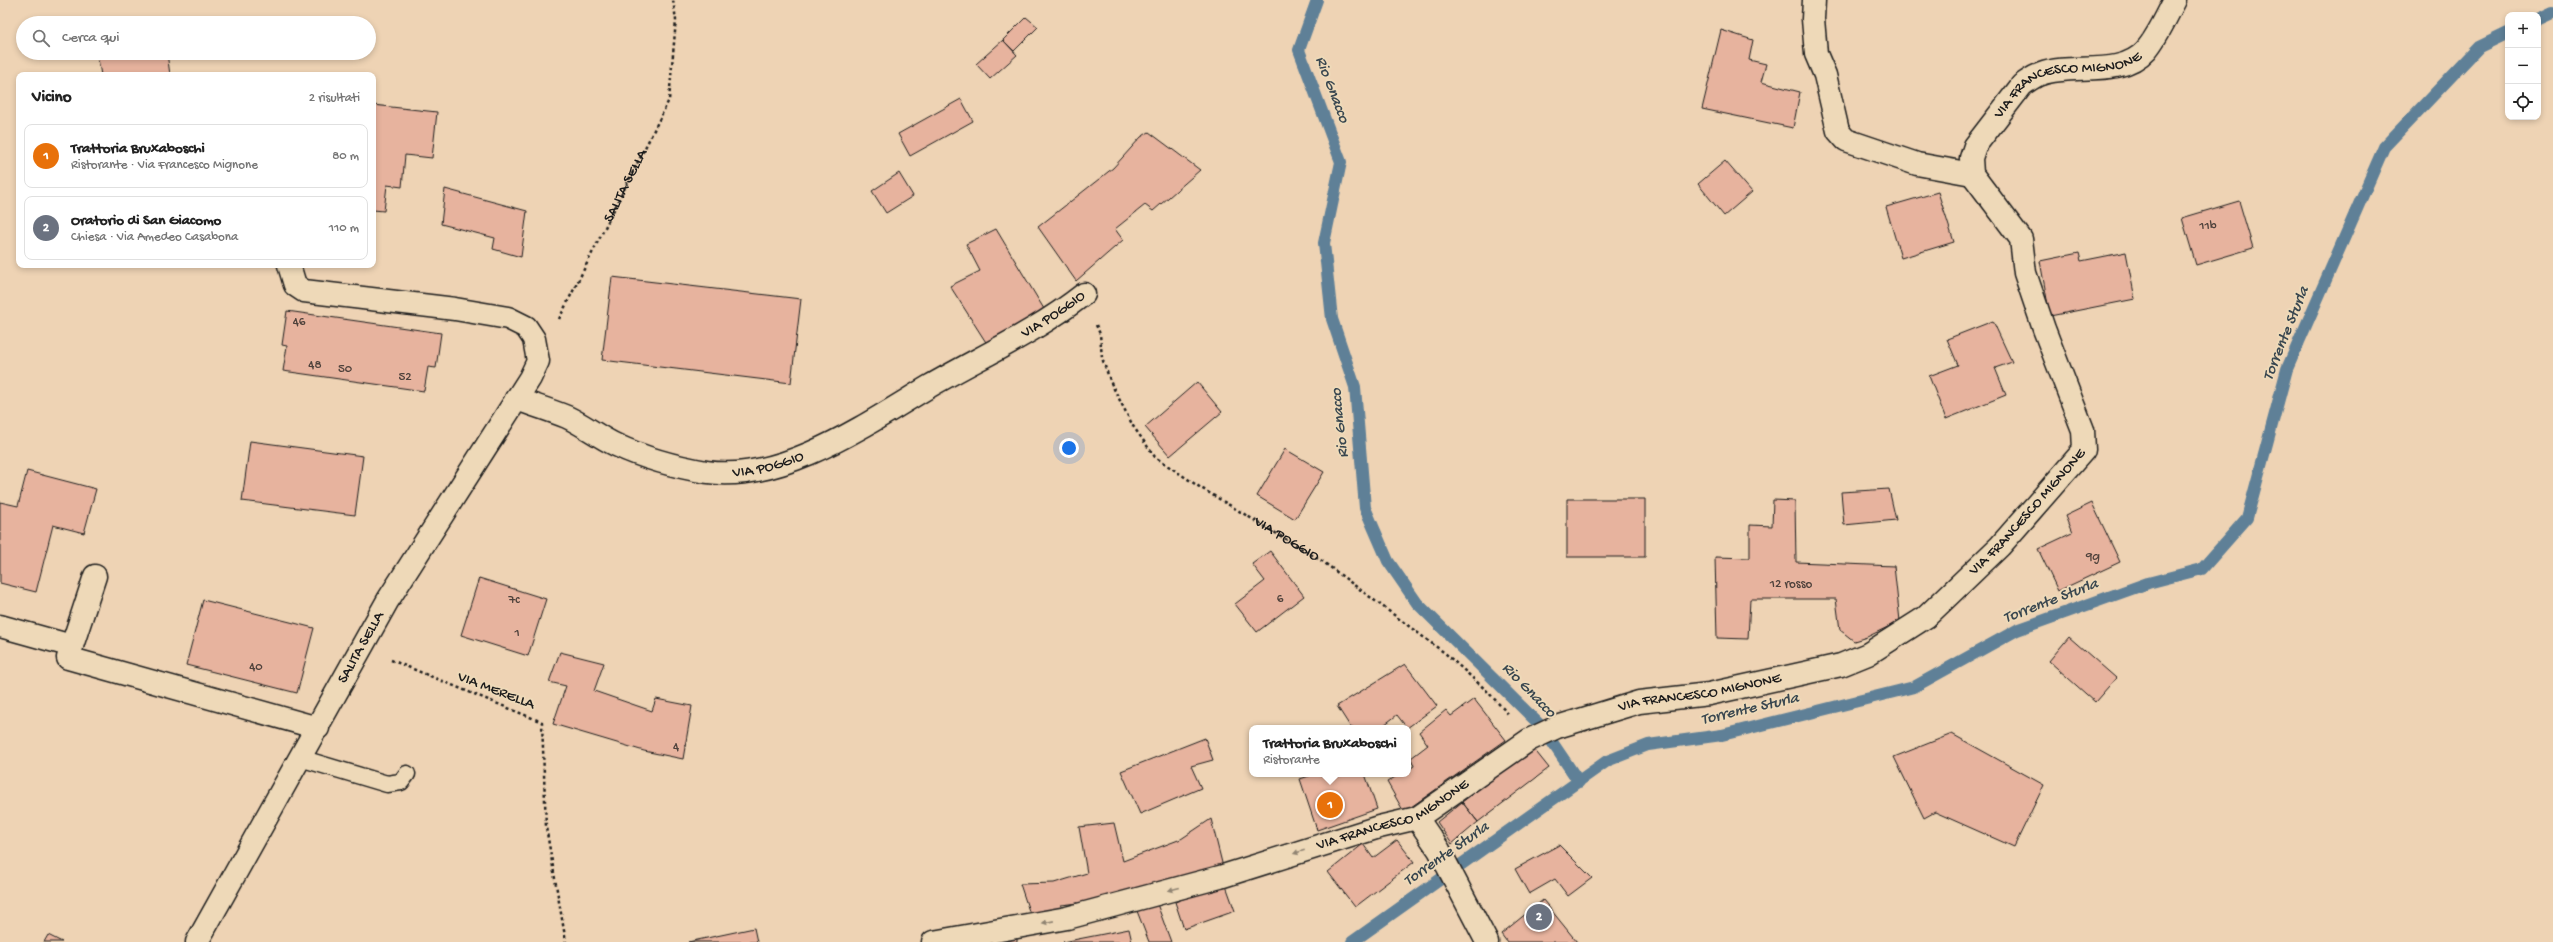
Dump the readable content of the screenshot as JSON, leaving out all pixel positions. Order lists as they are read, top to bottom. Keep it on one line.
{"streets":{"street":["VIA FRANCESCO MIGNONE","SALITA SELLA","VIA POGGIO"],"path":["VIA MERELLA"]},"crossings":[["VIA FRANCESCO MIGNONE","VIA POGGIO"],["SALITA SELLA","VIA POGGIO"]],"water":["Rio Gnacco","Torrente Sturla"],"house_numbers":["11b","46","48","50","52","9g","12 rosso","6","7c","1","40","4"],"page":{"map_buttons":["+","−"],"search":"Cerca qui","heading":["Vicino","2 risultati"],"list":[{"mark":"1","name":"Trattoria Bruxaboschi","note":"Ristorante · Via Francesco Mignone","value":"80 m"},{"mark":"2","name":"Oratorio di San Giacomo","note":"Chiesa · Via Amedeo Casabona","value":"110 m"}],"popup":["Trattoria Bruxaboschi","Ristorante"],"pins":["1","2"]}}
